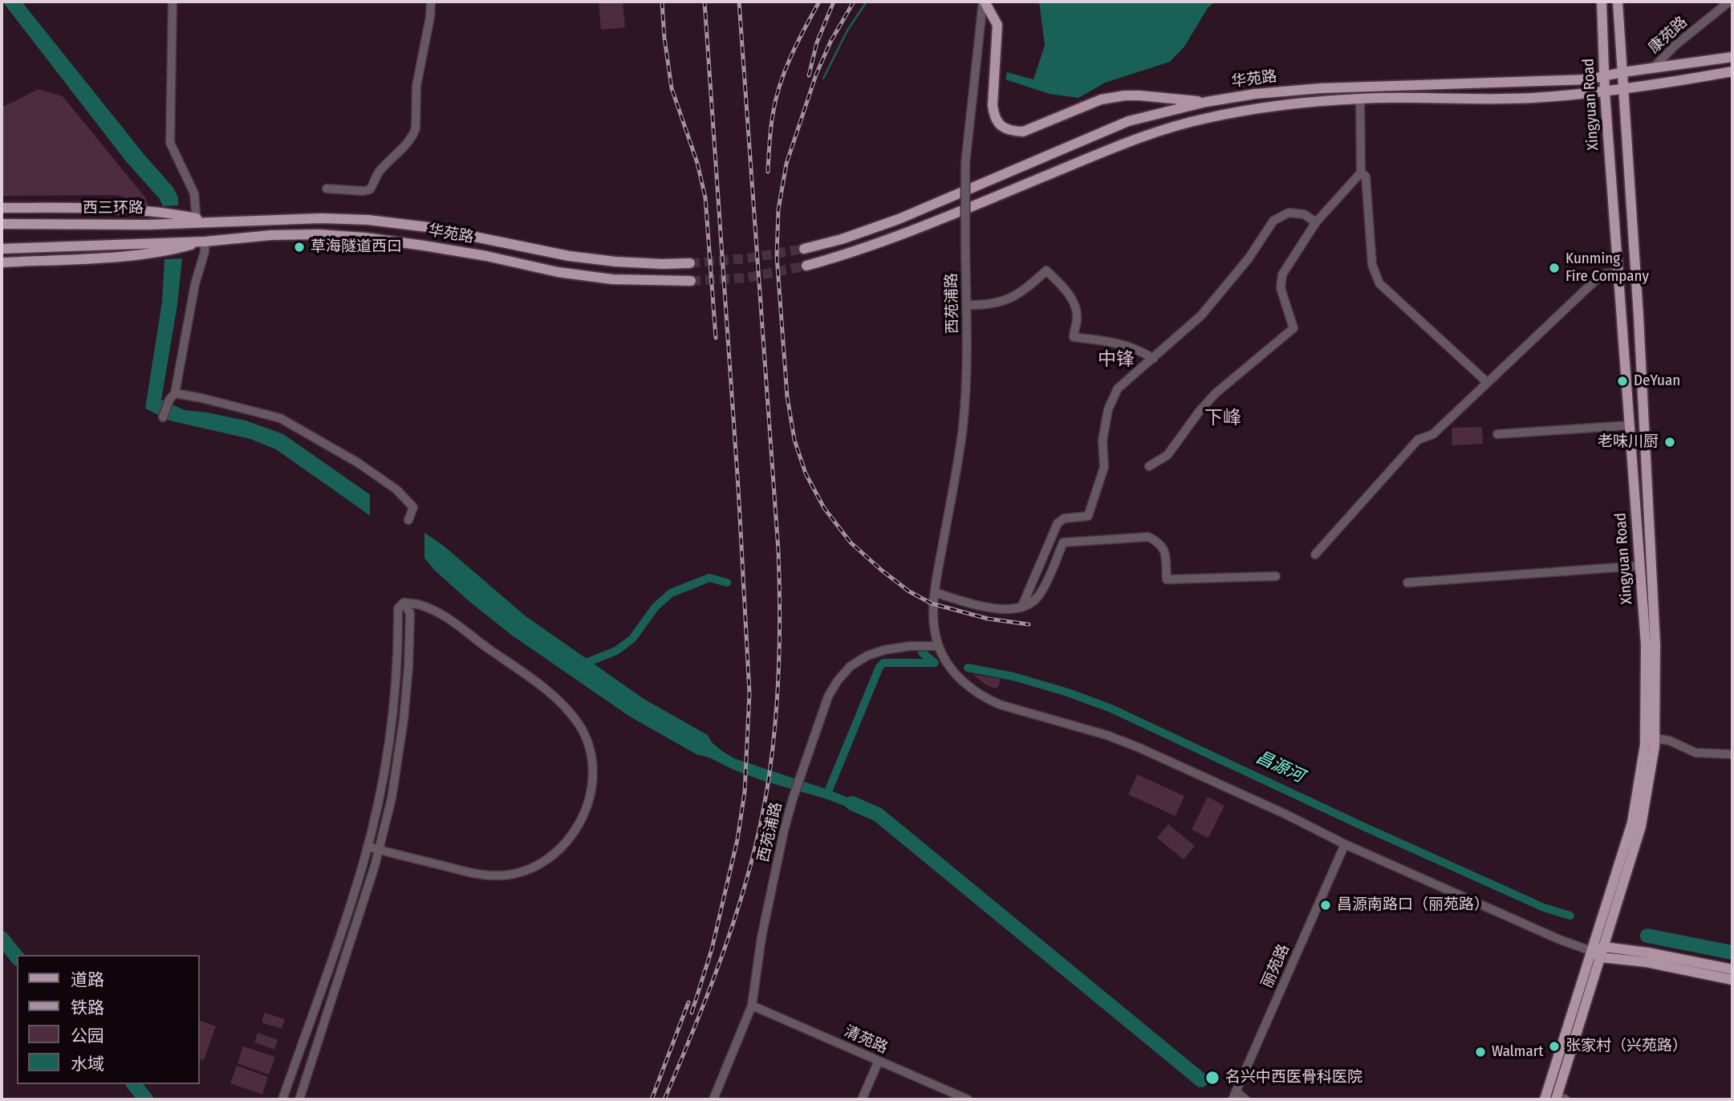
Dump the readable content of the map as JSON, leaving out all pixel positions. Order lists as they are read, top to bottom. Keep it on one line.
{"streets":{"main road":["华苑路","Xingyuan Road","西三环路"],"street":["康苑路","西苑浦路","丽苑路","清苑路"]},"crossings":[["康苑路","华苑路"],["华苑路","Xingyuan Road"],["华苑路","西三环路"],["西苑浦路","清苑路"]],"districts":["中锋","下峰"],"water":["昌源河"],"places":["草海隧道西口","Kunming Fire Company","DeYuan","老味川厨","昌源南路口（丽苑路）","张家村（兴苑路）","Walmart","名兴中西医骨科医院"],"legend":["道路","铁路","公园","水域"]}
